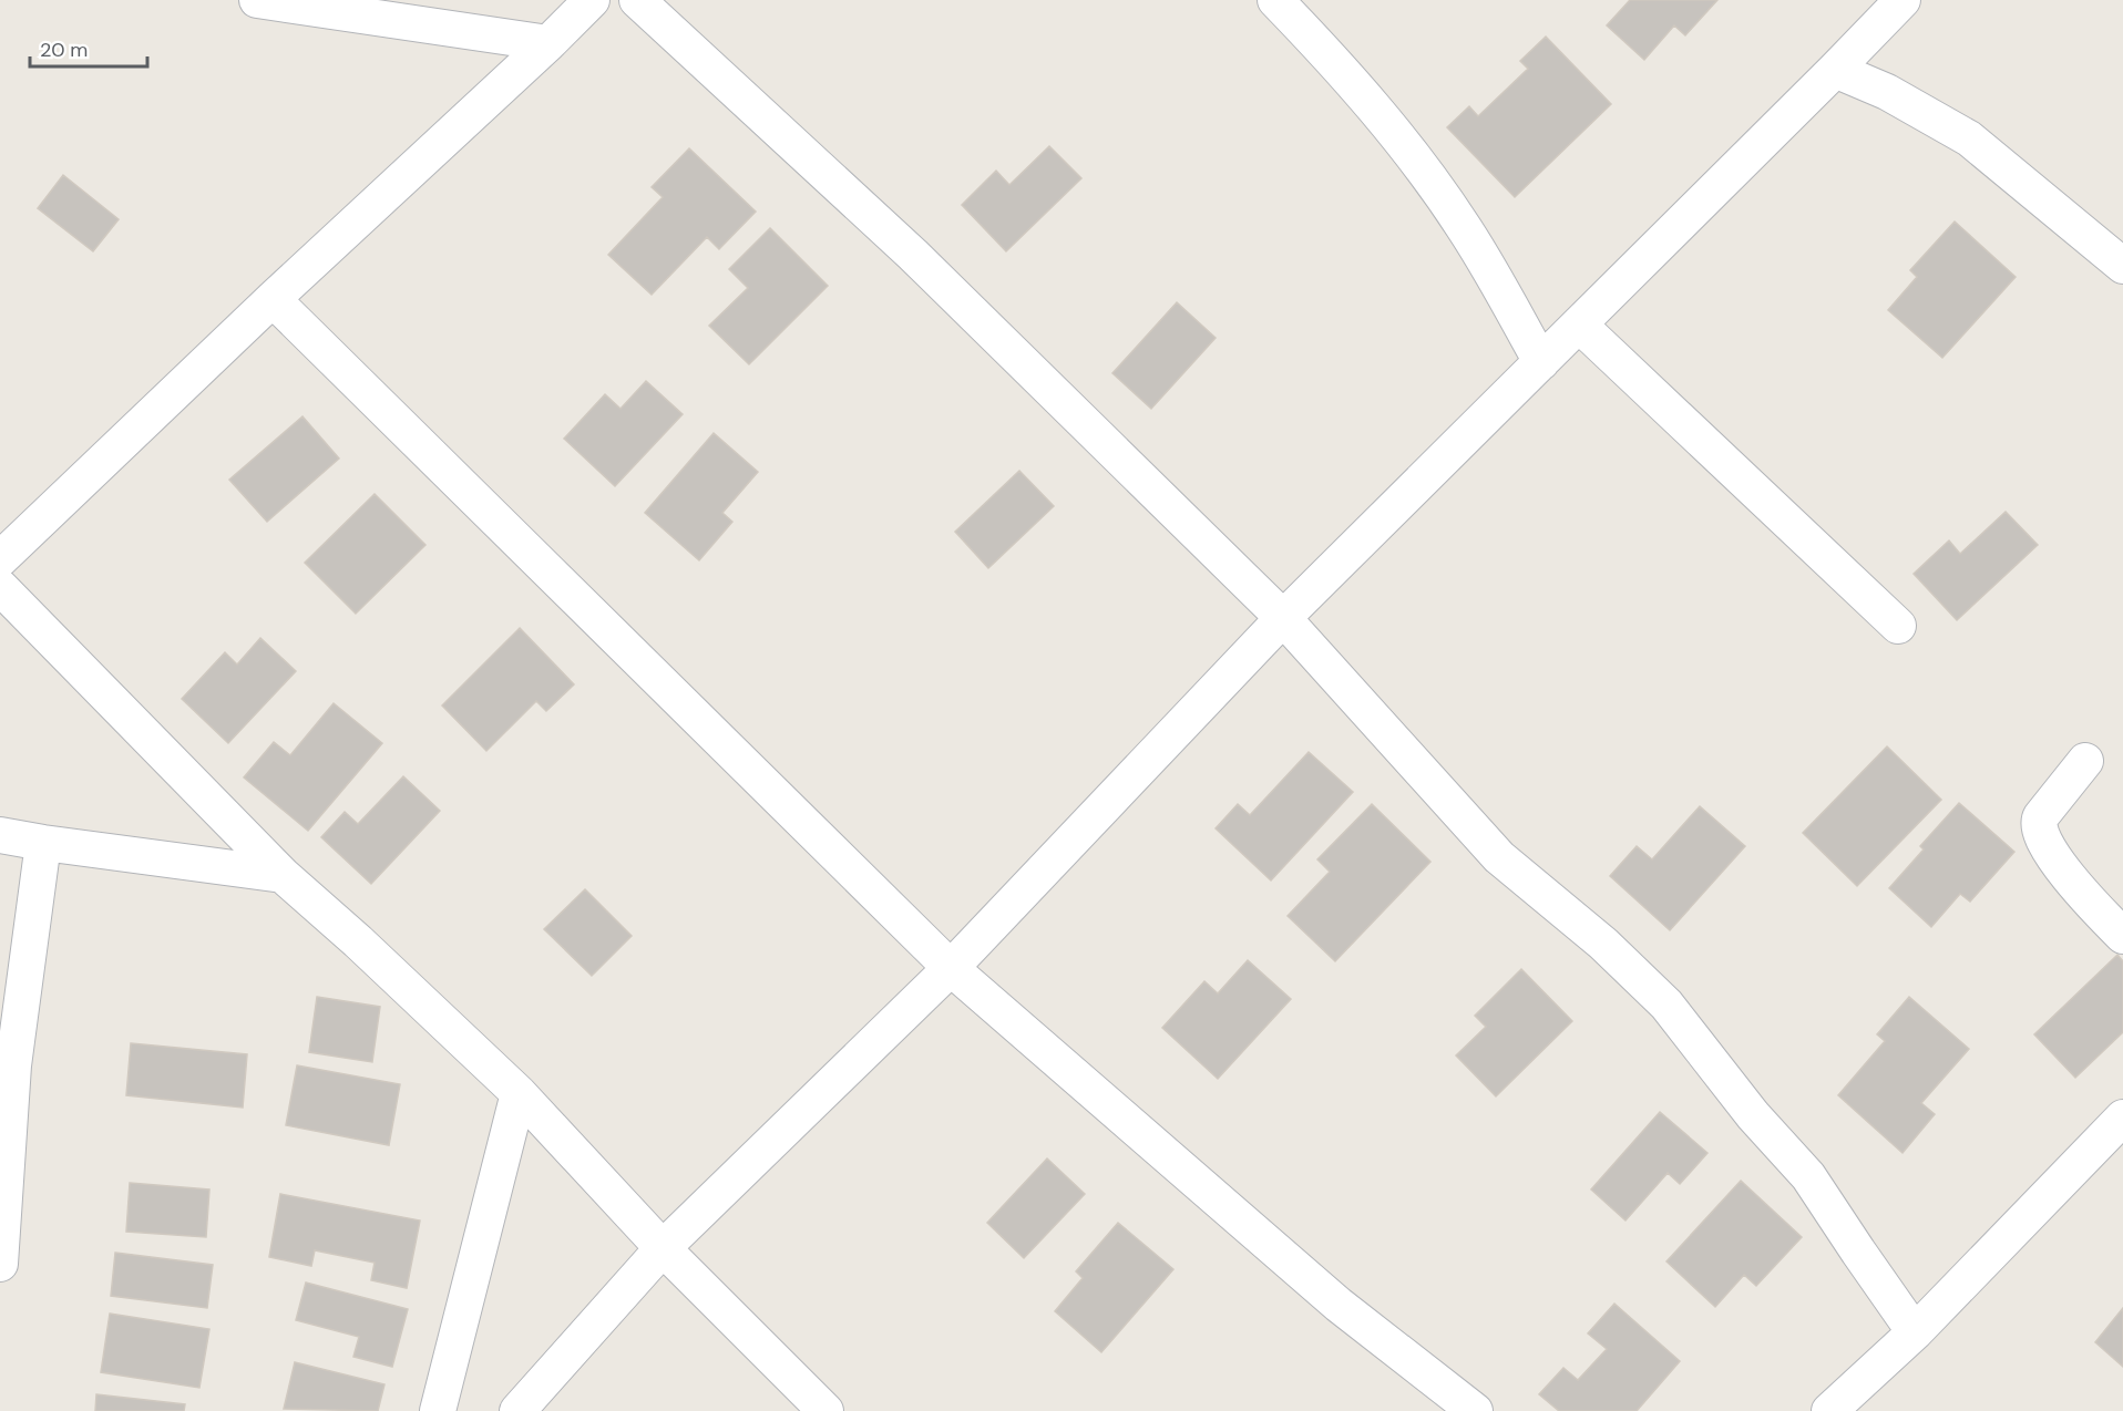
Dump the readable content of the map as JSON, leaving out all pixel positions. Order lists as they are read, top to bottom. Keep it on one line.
{"scale_bar":"20 m"}
